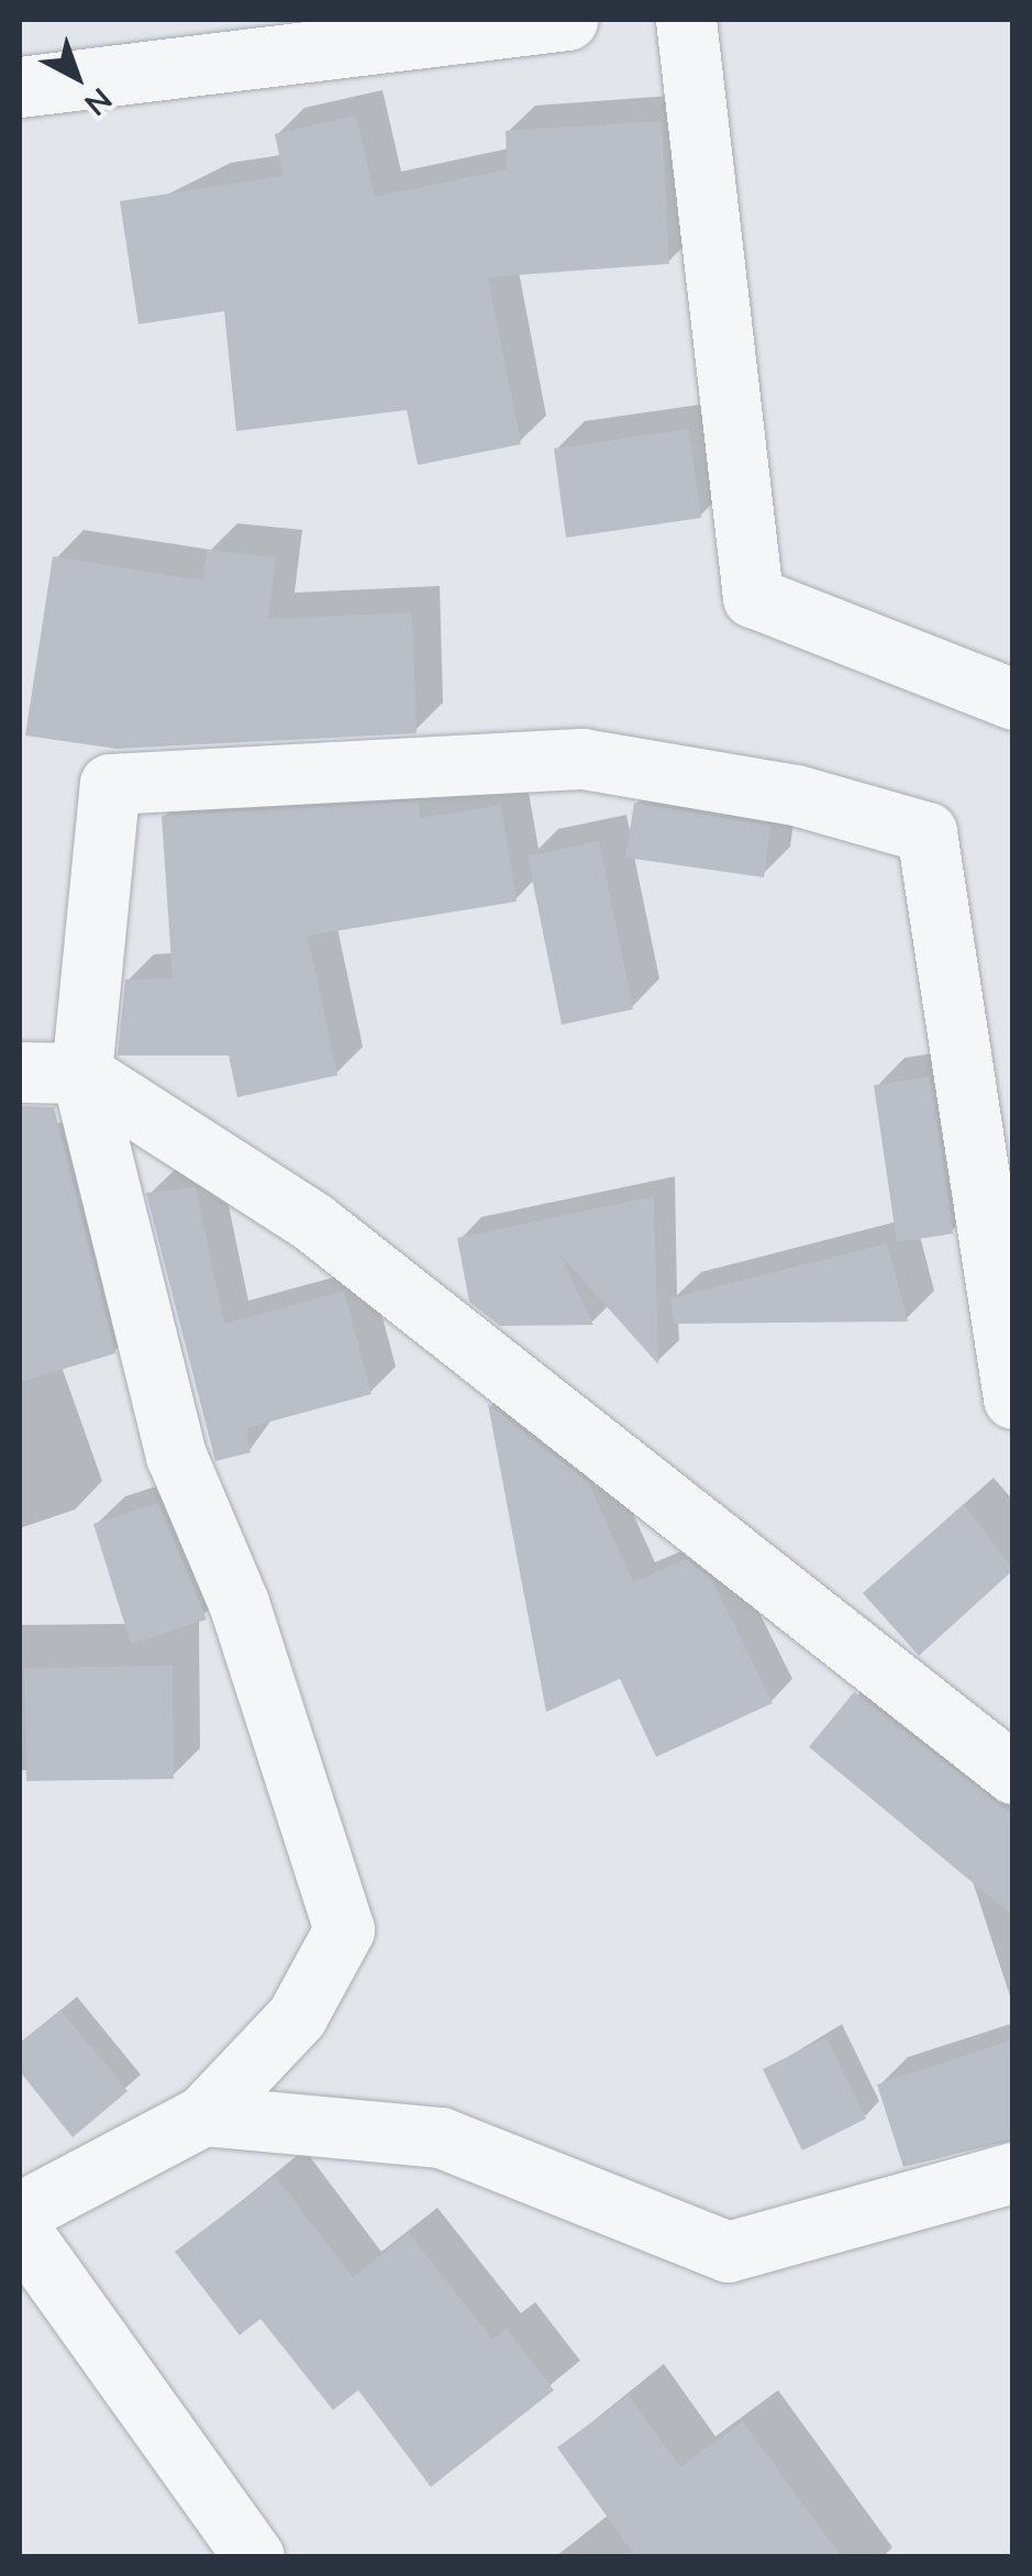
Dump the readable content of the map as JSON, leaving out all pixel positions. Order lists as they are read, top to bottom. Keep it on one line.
{"north":"bottom right"}
